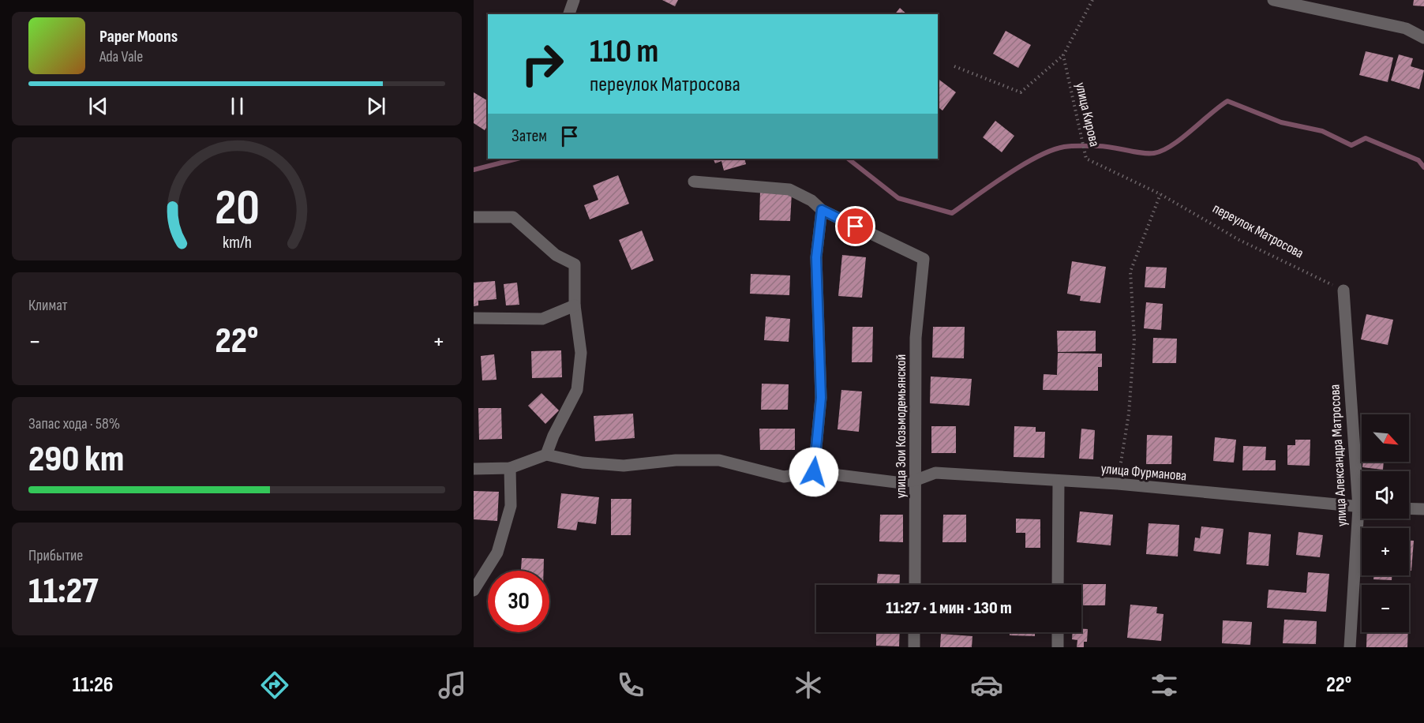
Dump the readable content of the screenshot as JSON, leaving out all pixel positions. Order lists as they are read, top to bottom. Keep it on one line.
{"streets":{"street":["улица Зои Козьмодемьянской","улица Александра Матросова","улица Фурманова"],"path":["улица Кирова","переулок Матросова"]},"crossings":[["улица Кирова","переулок Матросова"],["переулок Матросова","улица Александра Матросова"],["улица Зои Козьмодемьянской","улица Фурманова"]],"north":"bottom right","page":{"turn":["110 m","переулок Матросова"],"song":["Paper Moons","Ada Vale"],"then":"Затем","tile":["Климат",["Запас хода · 58%","290 km"],["Прибытие","11:27"]],"heat":["−","22°","+"],"map_buttons":["+","−"],"limit":"30","trip":"11:27 · 1 мин · 130 m","tabs":["11:26","22°"],"gauge":["20","km/h"]}}
